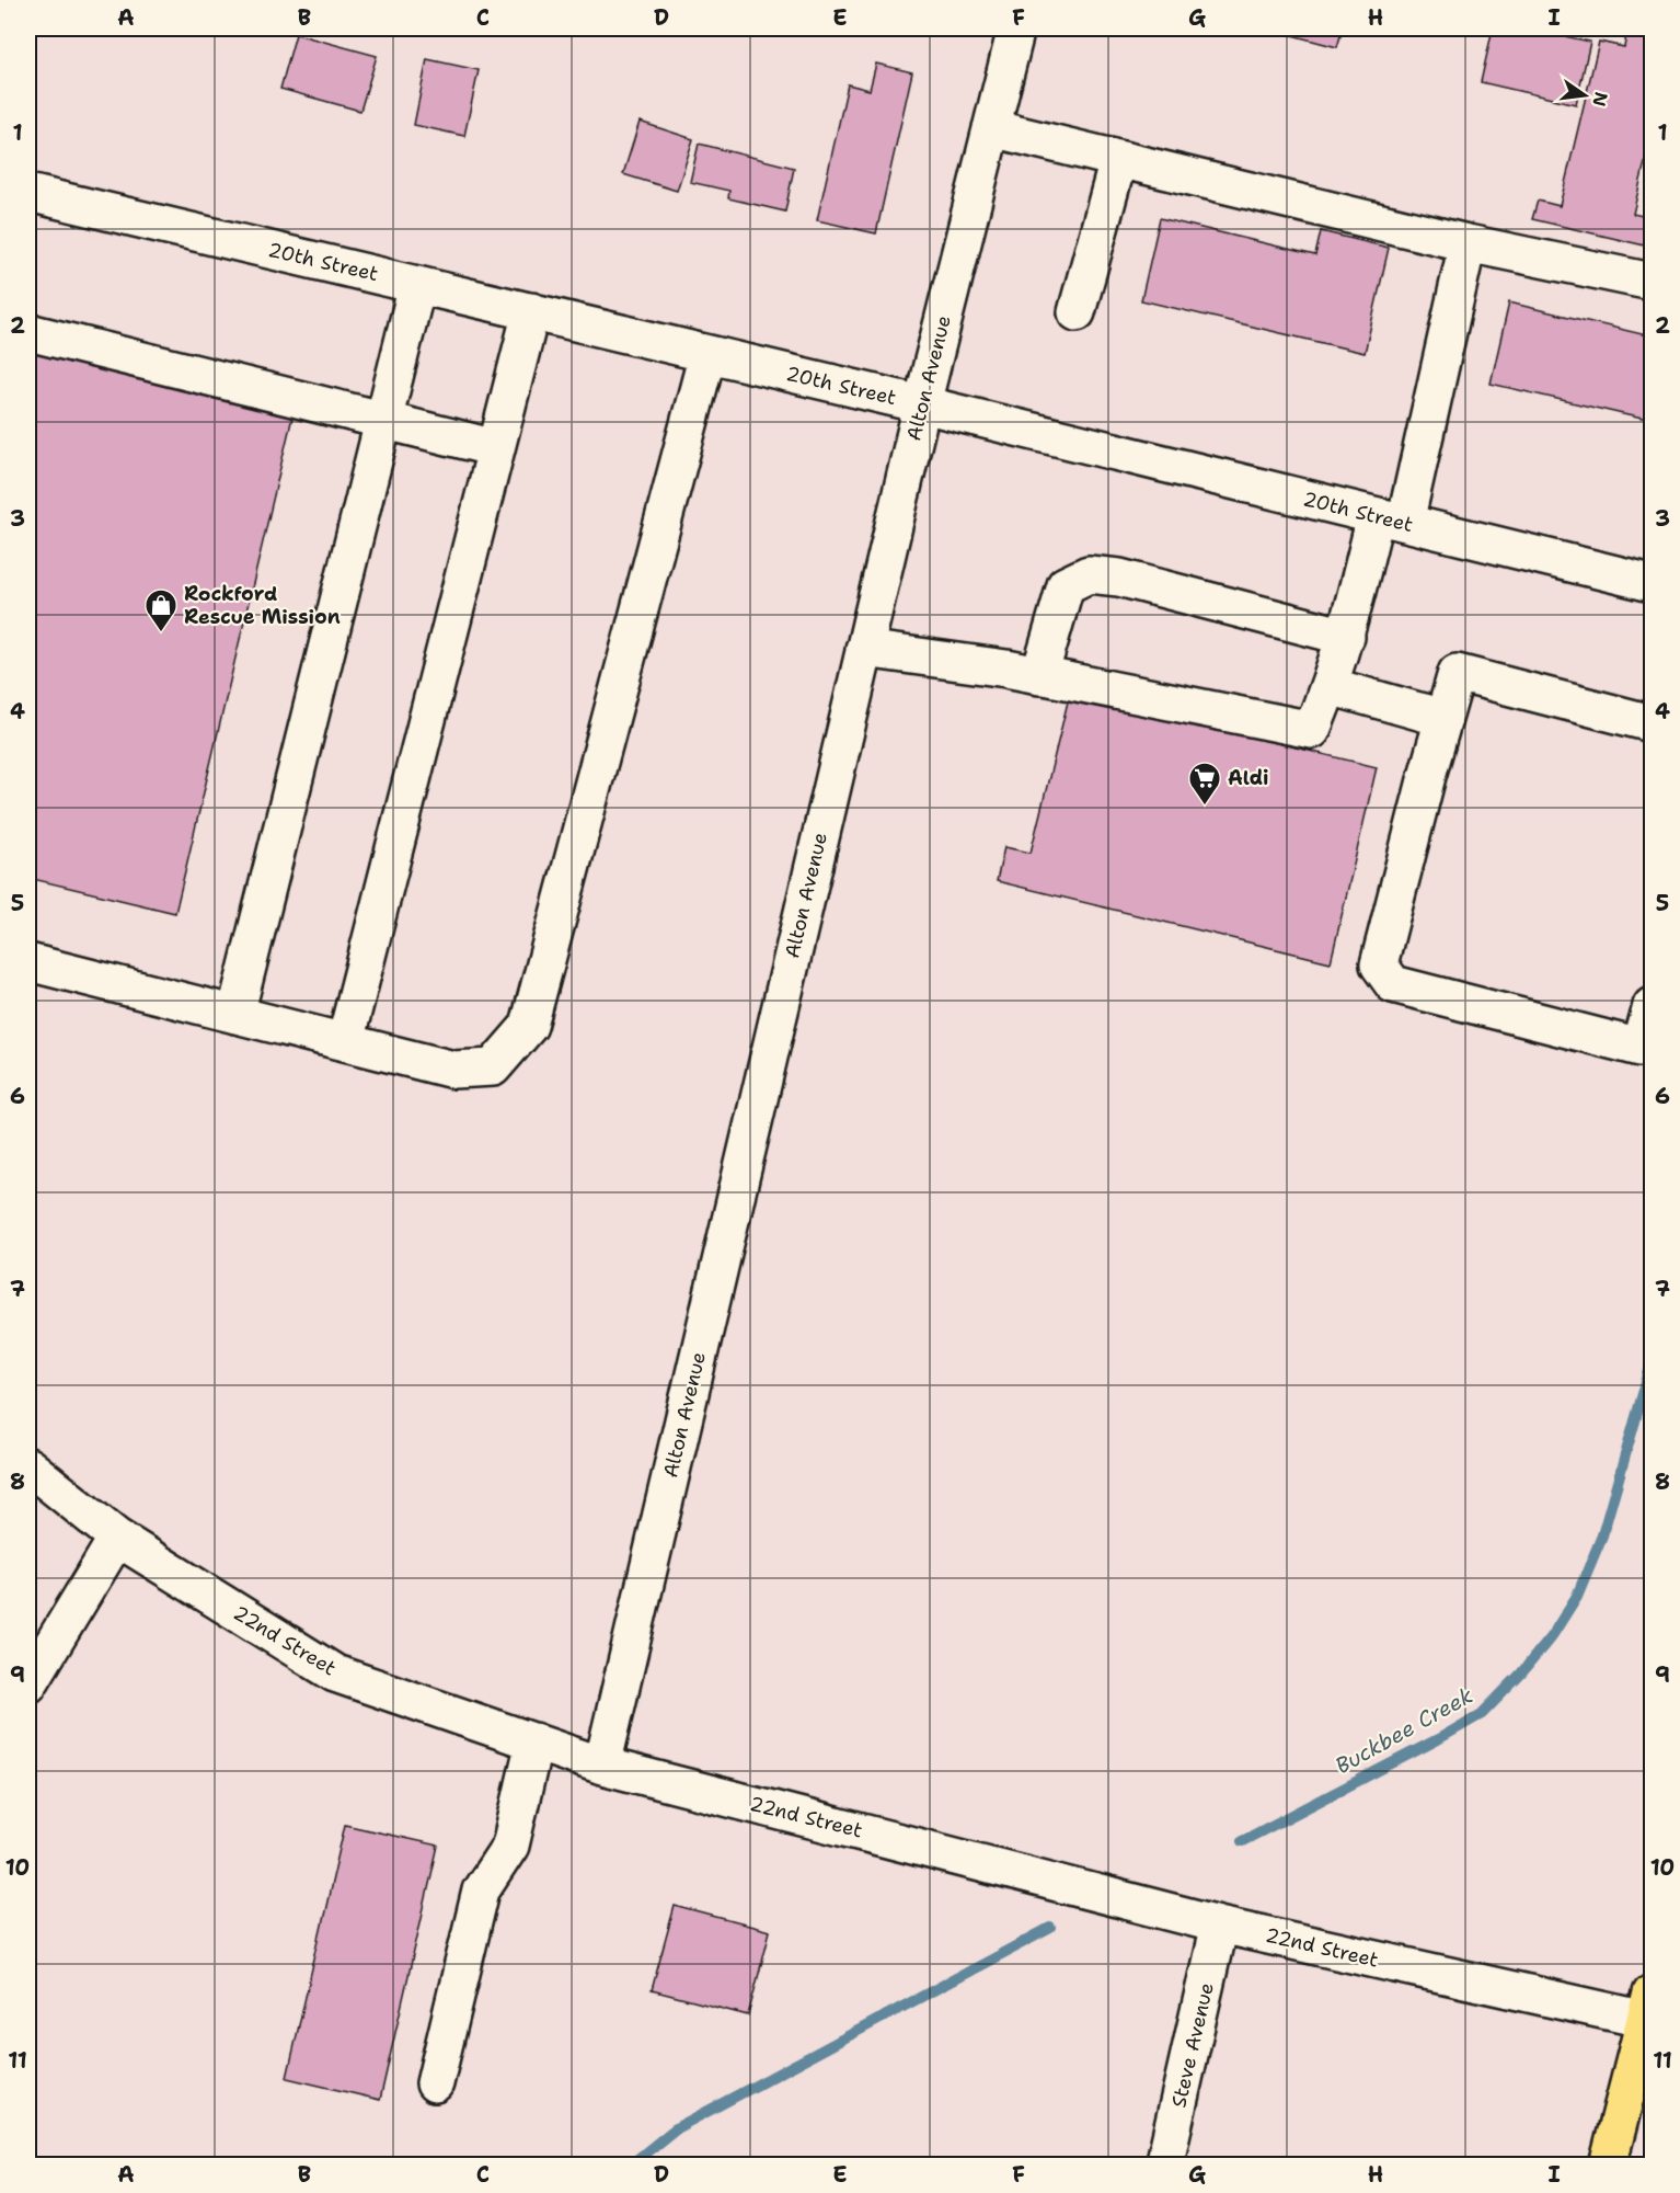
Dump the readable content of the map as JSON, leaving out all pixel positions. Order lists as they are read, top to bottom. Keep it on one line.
{"streets":{"street":["20th Street","Alton Avenue","22nd Street","Steve Avenue"]},"crossings":[["20th Street","Alton Avenue"],["Alton Avenue","22nd Street"],["22nd Street","Steve Avenue"]],"water":["Buckbee Creek"],"places":{"shop":["Rockford Rescue Mission"],"supermarket":["Aldi"]},"north":"right","grid":{"columns":["A","B","C","D","E","F","G","H","I"],"rows":["1","2","3","4","5","6","7","8","9","10","11"]}}
